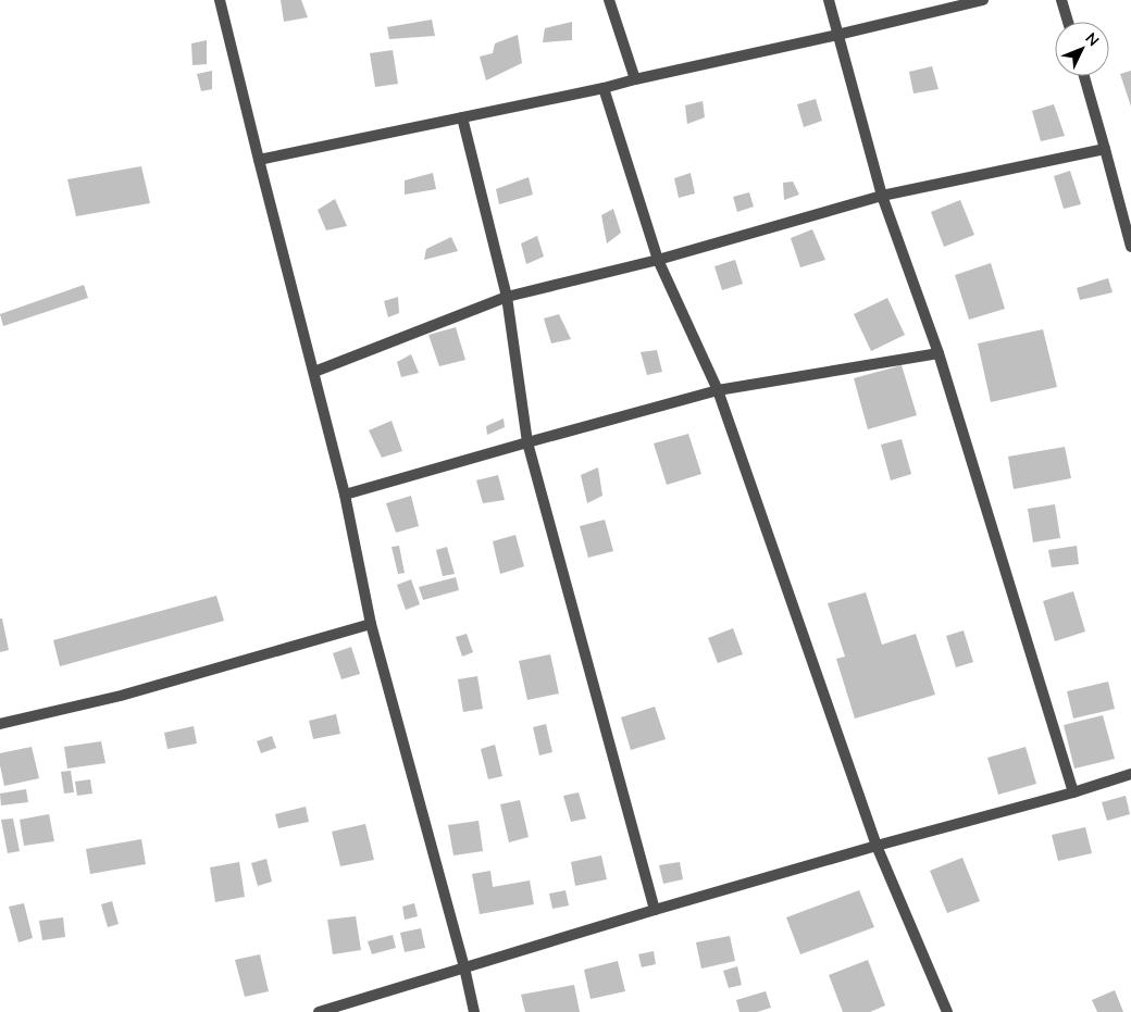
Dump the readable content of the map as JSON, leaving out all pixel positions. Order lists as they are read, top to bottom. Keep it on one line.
{"north":"top right"}
